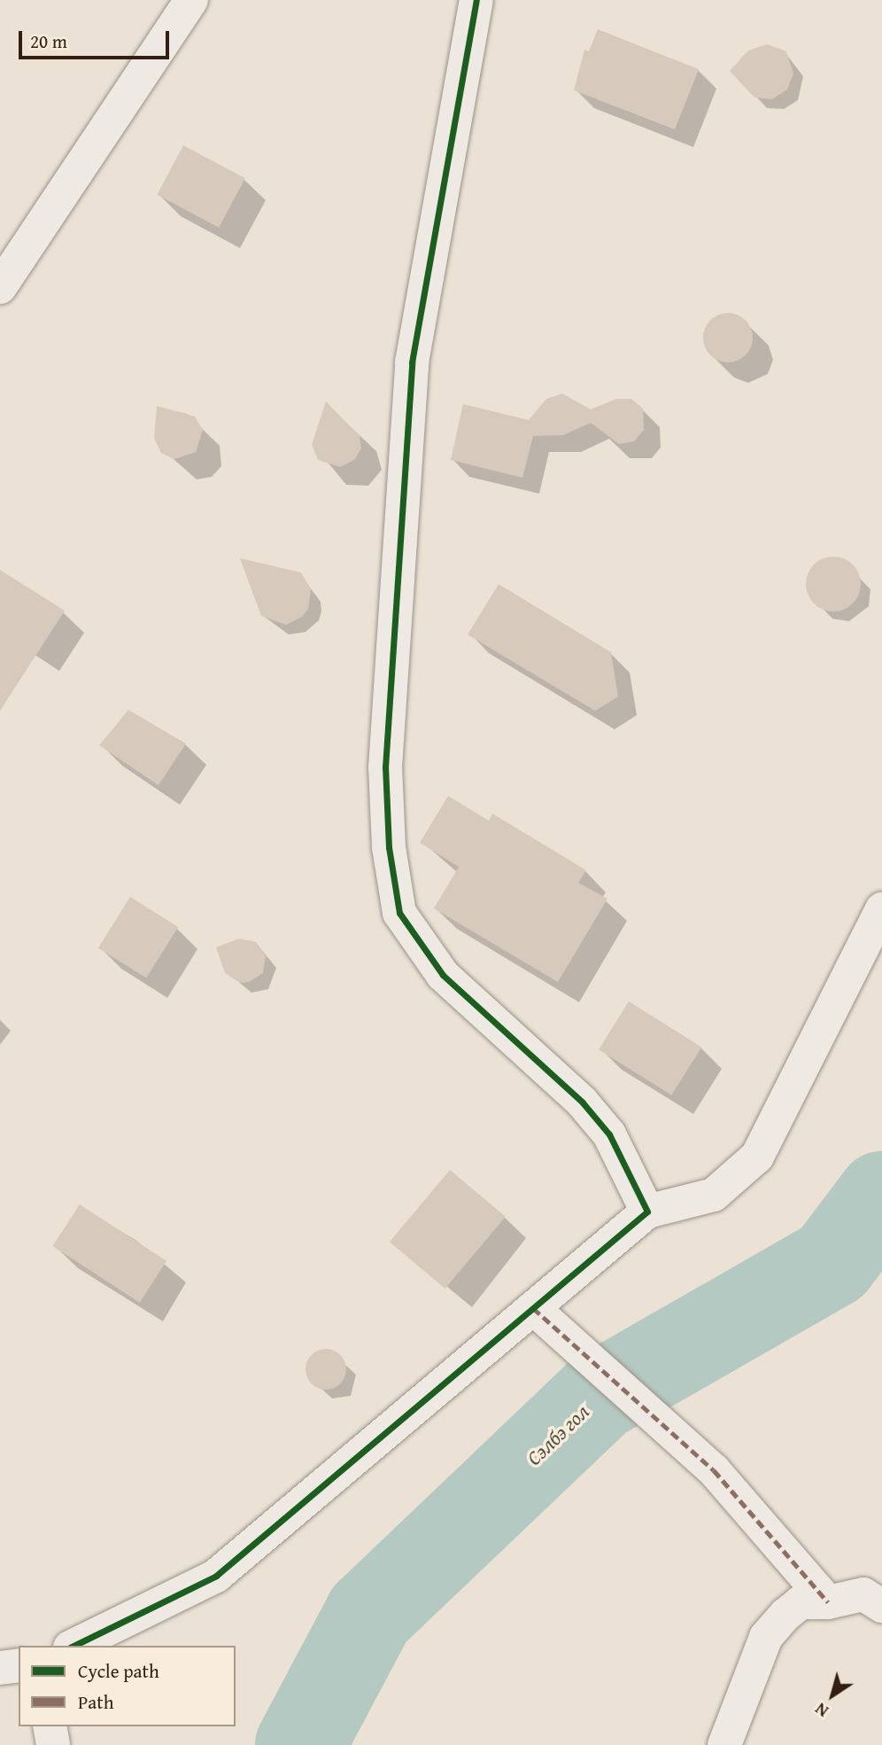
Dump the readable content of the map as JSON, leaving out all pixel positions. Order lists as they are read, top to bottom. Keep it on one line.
{"water":["Сэлбэ гол"],"legend":["Cycle path","Path"],"scale_bar":"20 m","north":"bottom left"}
